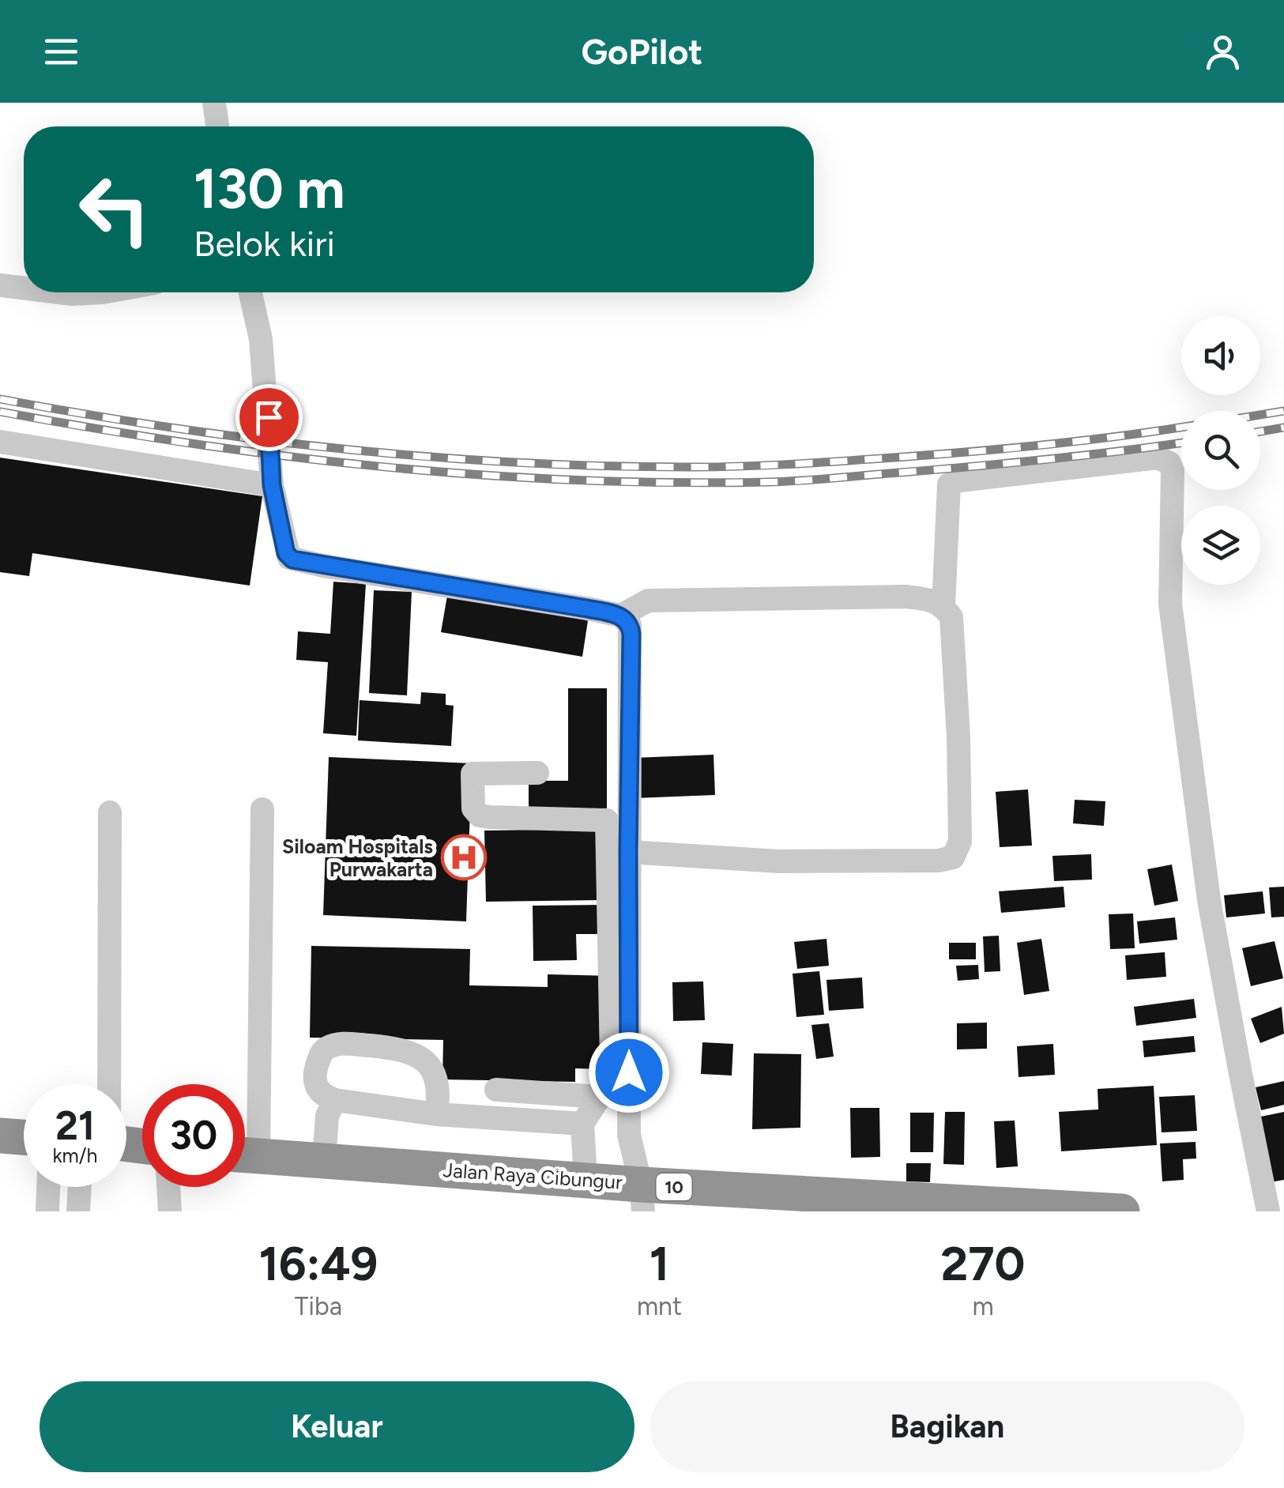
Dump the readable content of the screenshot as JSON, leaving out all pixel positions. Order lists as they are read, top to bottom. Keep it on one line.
{"streets":{"highway":["Jalan Raya Cibungur","10"]},"places":{"hospital":["Siloam Hospitals Purwakarta"]},"page":{"header":"GoPilot","turn":["130 m","Belok kiri"],"speed":"21 km/h","limit":"30","eta":["16:49","Tiba","1","mnt","270","m"],"buttons":["Keluar","Bagikan"]}}
